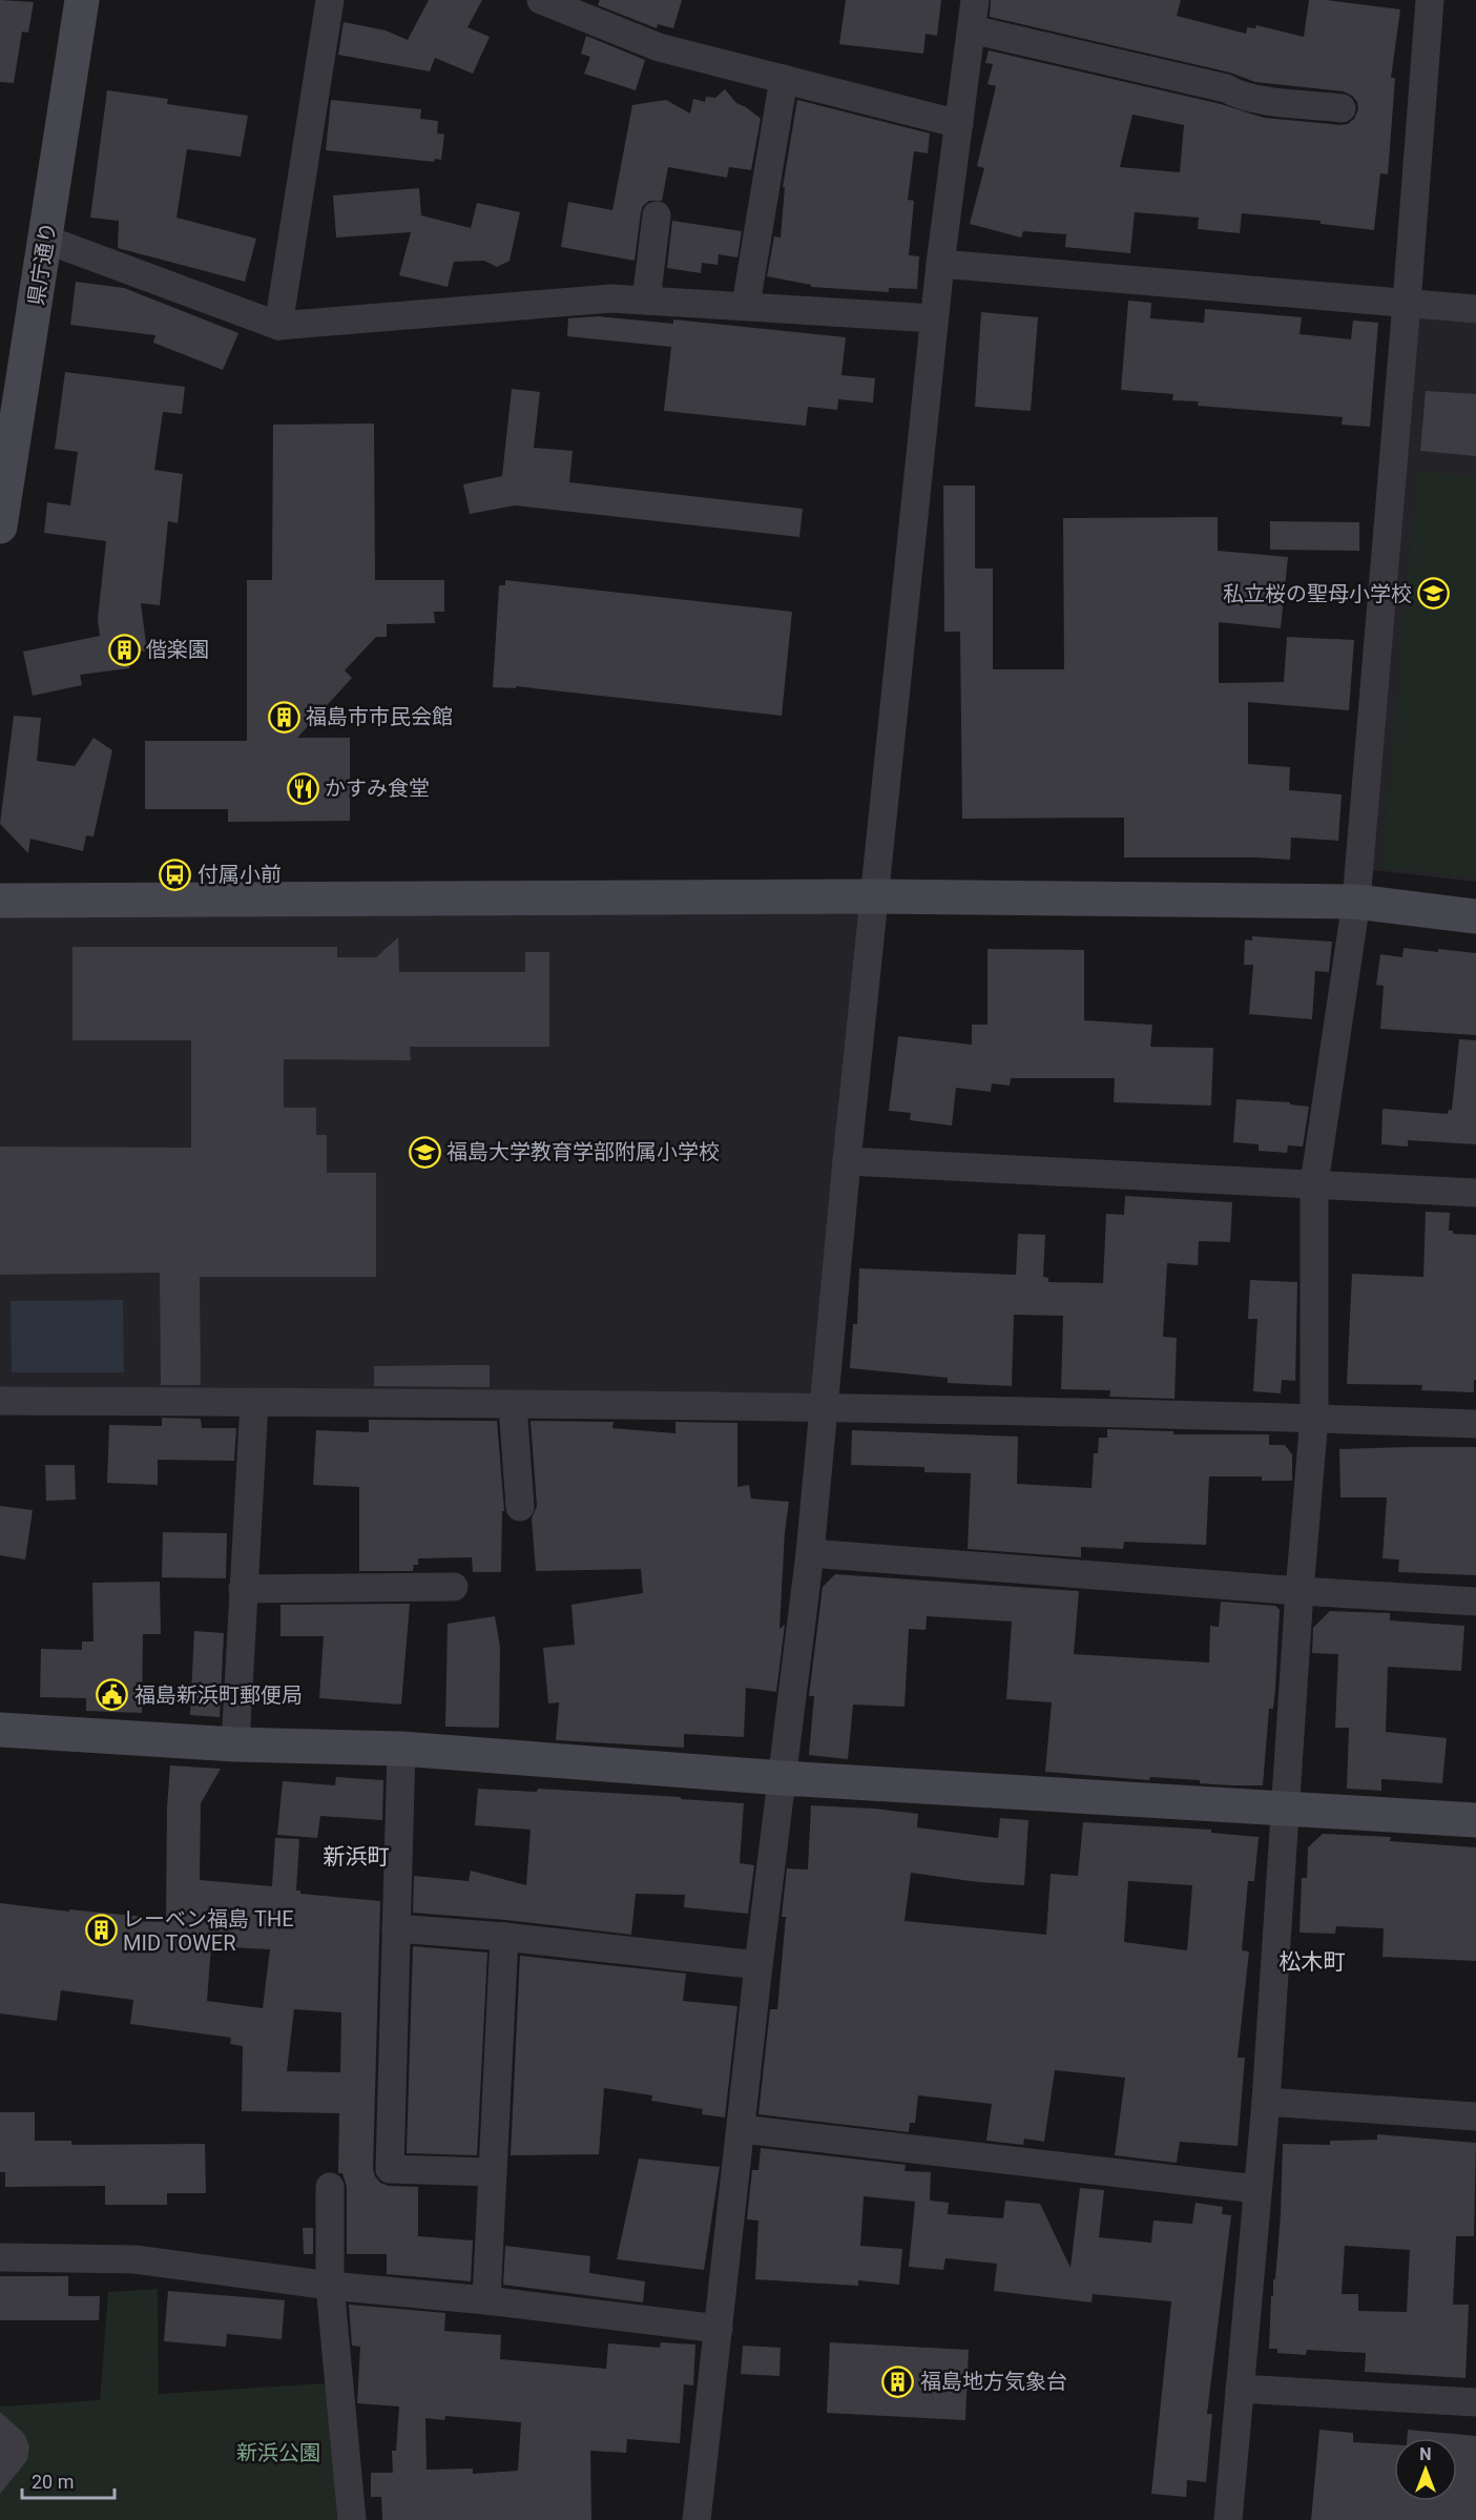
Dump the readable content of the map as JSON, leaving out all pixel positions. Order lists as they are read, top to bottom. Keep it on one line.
{"streets":{"street":["県庁通り"]},"districts":["新浜町","松木町"],"parks":["新浜公園"],"places":{"school or university":["私立桜の聖母小学校","福島大学教育学部附属小学校"],"building":["偕楽園","福島市市民会館","レーベン福島 THE MID TOWER","福島地方気象台"],"restaurant":["かすみ食堂"],"bus stop":["付属小前"],"public building":["福島新浜町郵便局"]},"scale_bar":"20 m","north":"top"}
